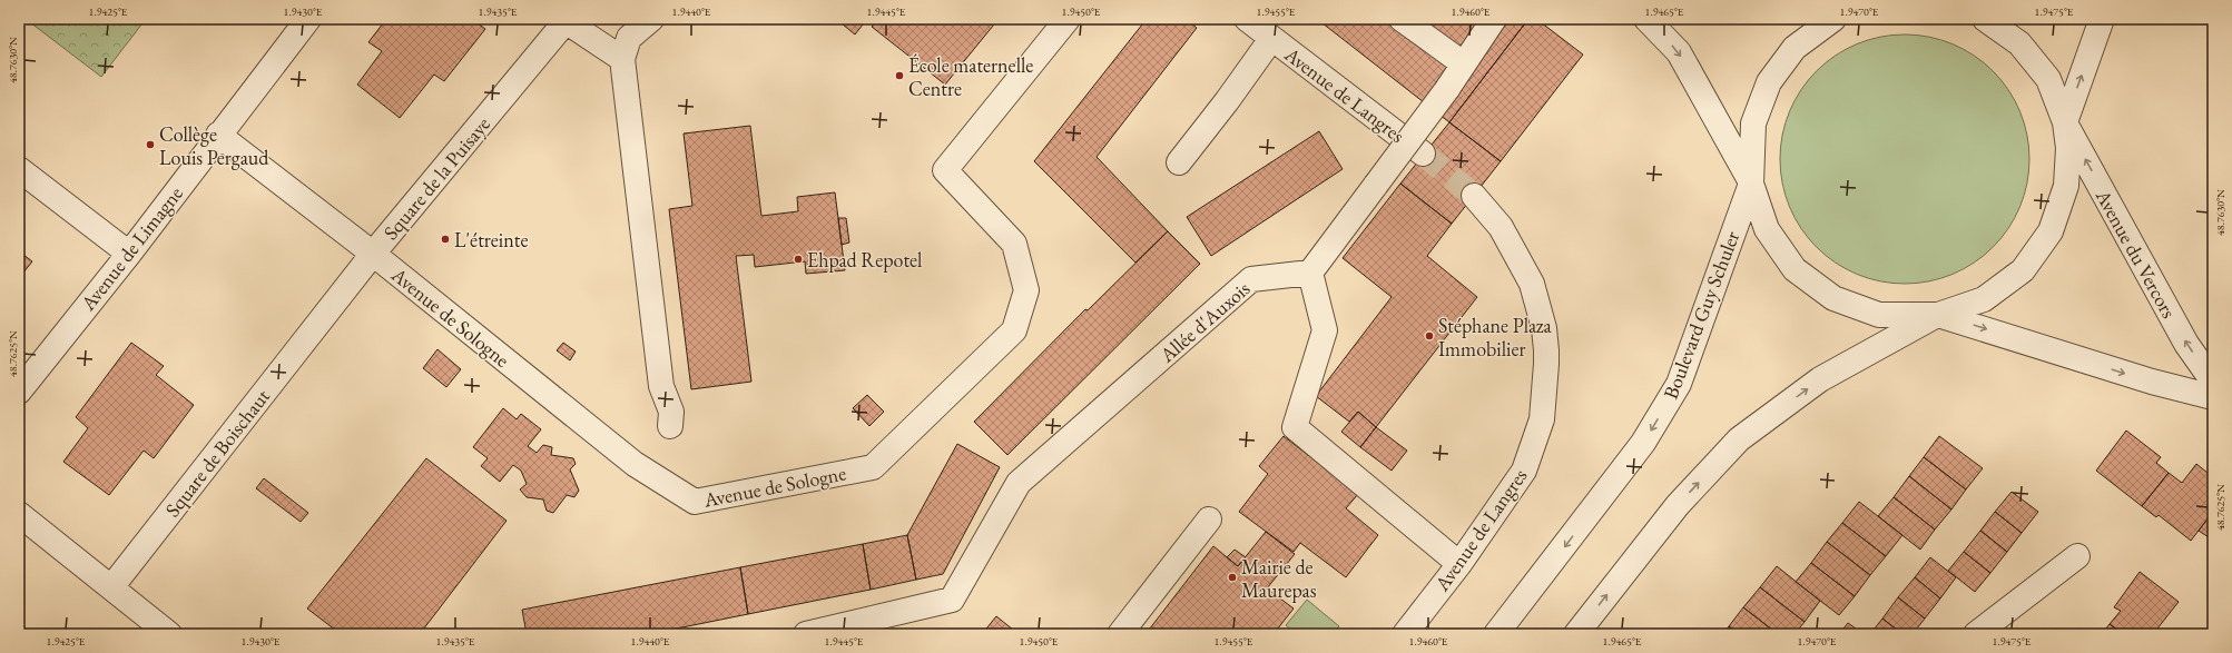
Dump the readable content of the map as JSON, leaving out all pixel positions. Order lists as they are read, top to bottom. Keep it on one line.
{"streets":{"street":["Avenue de Langres","Square de la Puisaye","Avenue de Limagne","Avenue du Vercors","Boulevard Guy Schuler","Avenue de Sologne","Allée d'Auxois","Square de Boischaut"]},"crossings":[["Square de la Puisaye","Avenue de Sologne"],["Square de la Puisaye","Square de Boischaut"],["Avenue de Limagne","Avenue de Sologne"],["Avenue de Sologne","Square de Boischaut"]],"one_way":["Avenue du Vercors"],"places":["École maternelle Centre","Collège Louis Pergaud","L'étreinte","Ehpad Repotel","Stéphane Plaza Immobilier","Mairie de Maurepas"],"coordinates":["1.9425°E","1.9430°E","1.9435°E","1.9440°E","1.9445°E","1.9450°E","1.9455°E","1.9460°E","1.9465°E","1.9470°E","1.9475°E","48.7630°N","48.7625°N"]}
